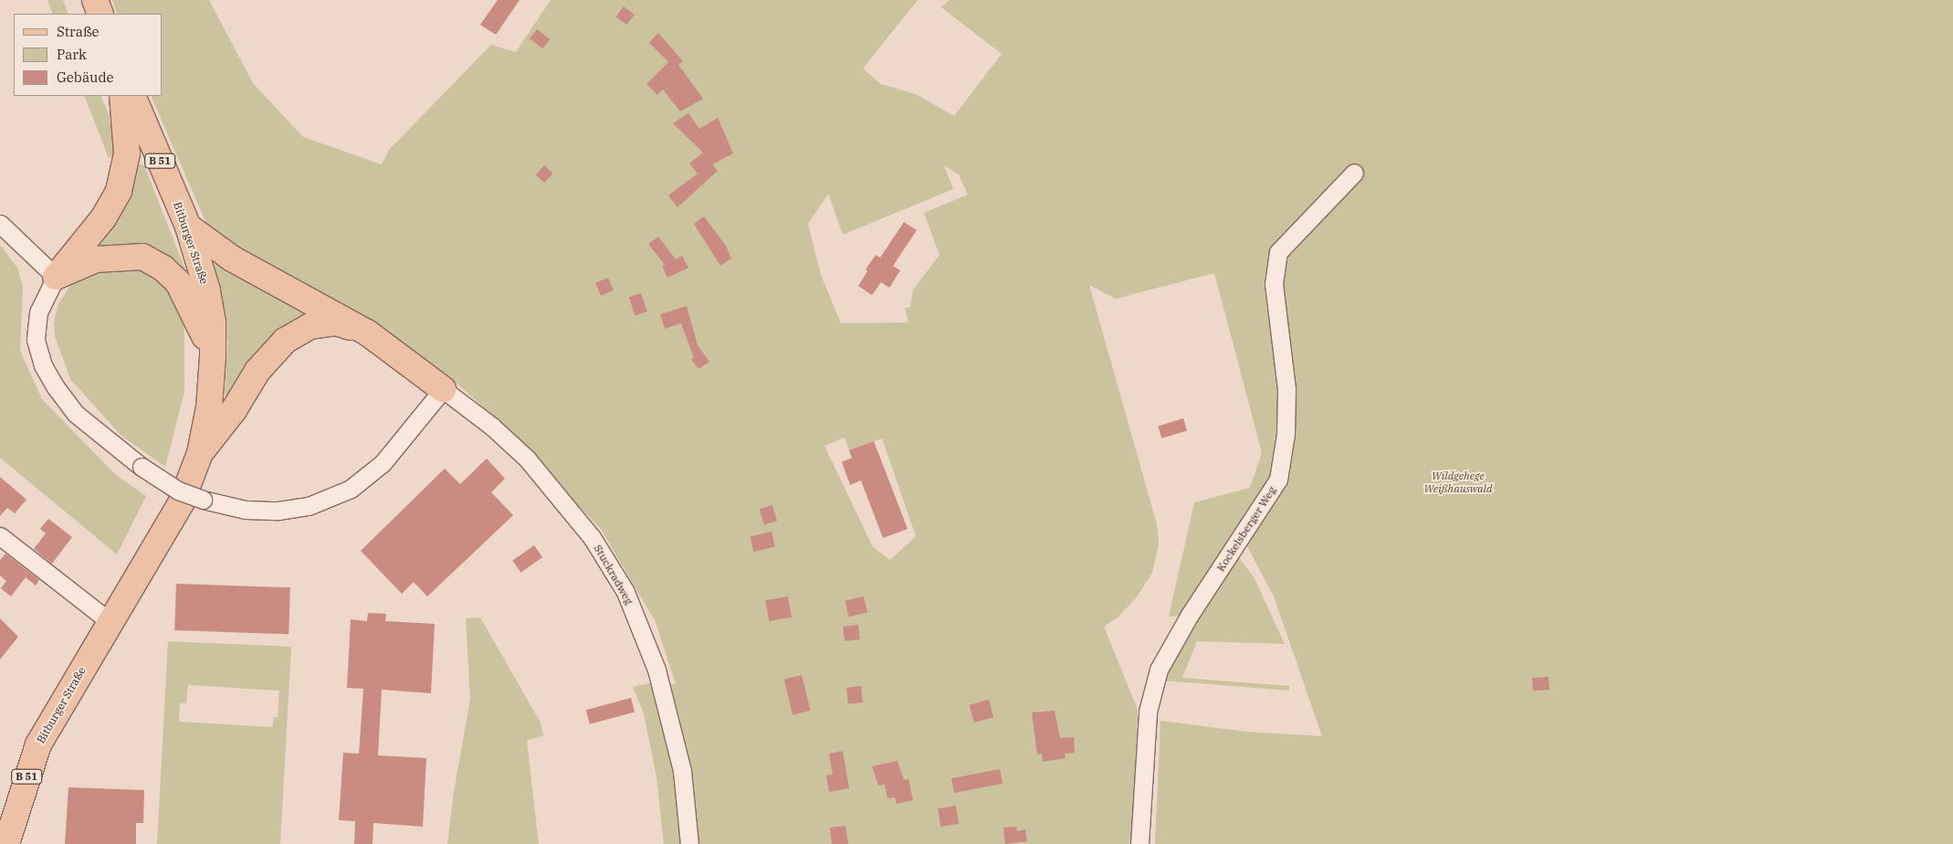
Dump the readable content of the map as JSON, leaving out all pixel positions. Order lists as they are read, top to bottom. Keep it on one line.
{"streets":{"main road":["B 51","Bitburger Straße"],"street":["Kockelsberger Weg","Stuckradweg"]},"parks":["Wildgehege Weißhauswald"],"legend":["Straße","Park","Gebäude"]}
